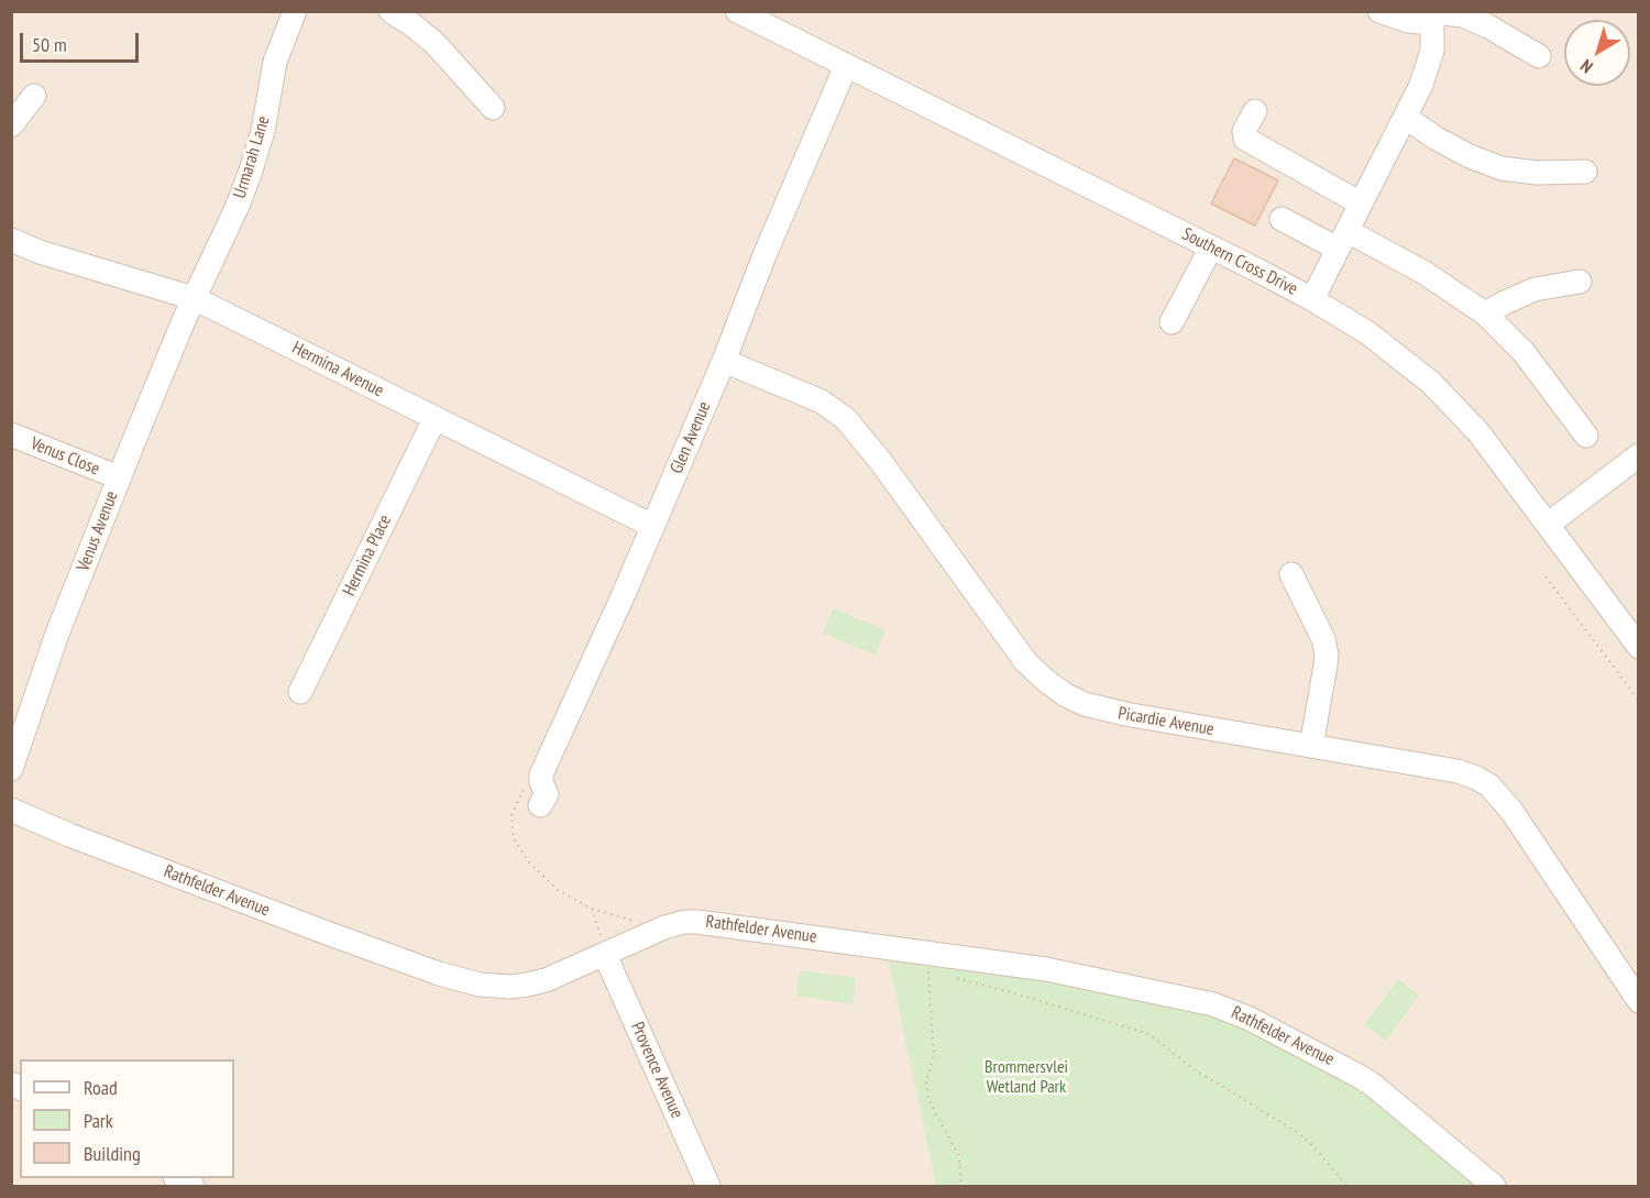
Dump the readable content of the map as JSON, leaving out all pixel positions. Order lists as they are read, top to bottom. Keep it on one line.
{"streets":{"street":["Urmarah Lane","Southern Cross Drive","Hermina Avenue","Glen Avenue","Venus Close","Venus Avenue","Hermina Place","Picardie Avenue","Rathfelder Avenue","Provence Avenue"]},"crossings":[["Urmarah Lane","Hermina Avenue"],["Urmarah Lane","Venus Avenue"],["Southern Cross Drive","Glen Avenue"],["Hermina Avenue","Glen Avenue"],["Hermina Avenue","Venus Avenue"],["Hermina Avenue","Hermina Place"],["Glen Avenue","Picardie Avenue"],["Venus Close","Venus Avenue"],["Rathfelder Avenue","Provence Avenue"]],"parks":["Brommersvlei Wetland Park"],"legend":["Road","Park","Building"],"scale_bar":"50 m","north":"bottom left"}
